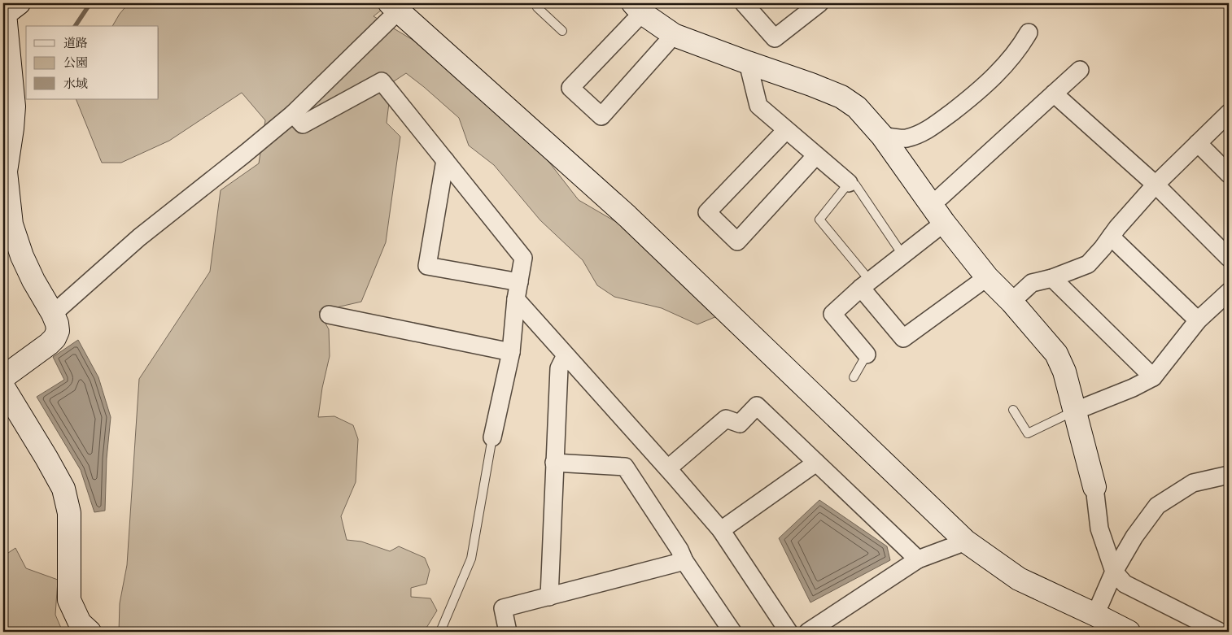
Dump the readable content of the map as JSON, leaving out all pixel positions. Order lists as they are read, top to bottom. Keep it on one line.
{"legend":["道路","公園","水域"]}
